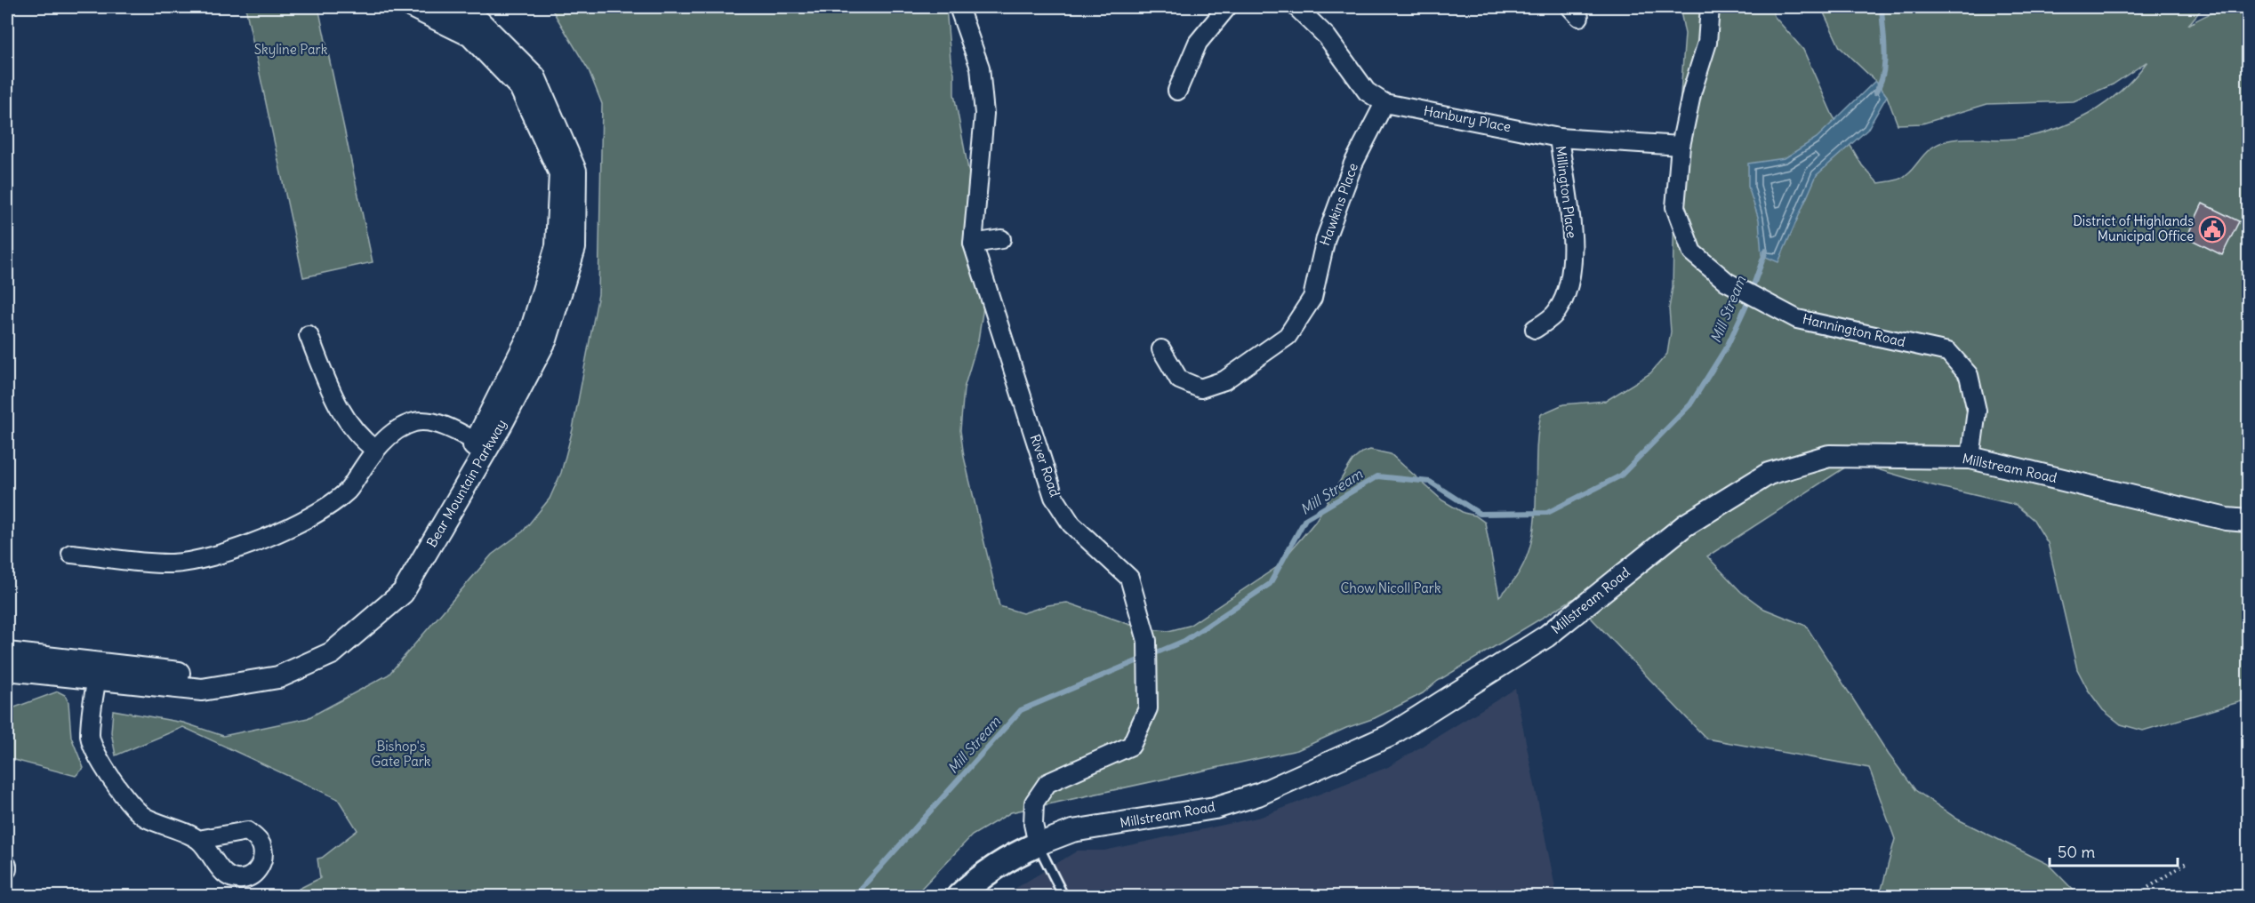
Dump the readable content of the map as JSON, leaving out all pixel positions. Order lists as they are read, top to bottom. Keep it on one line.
{"streets":{"main road":["Millstream Road"],"street":["Hanbury Place","Millington Place","Hawkins Place","Hannington Road","River Road","Bear Mountain Parkway"]},"crossings":[["Hanbury Place","Millington Place"],["Hanbury Place","Hawkins Place"],["Hanbury Place","Hannington Road"],["Hannington Road","Millstream Road"],["River Road","Millstream Road"]],"water":["Mill Stream"],"parks":["Skyline Park","Chow Nicoll Park","Bishop's Gate Park"],"places":{"public building":["District of Highlands Municipal Office"]},"scale_bar":"50 m"}
